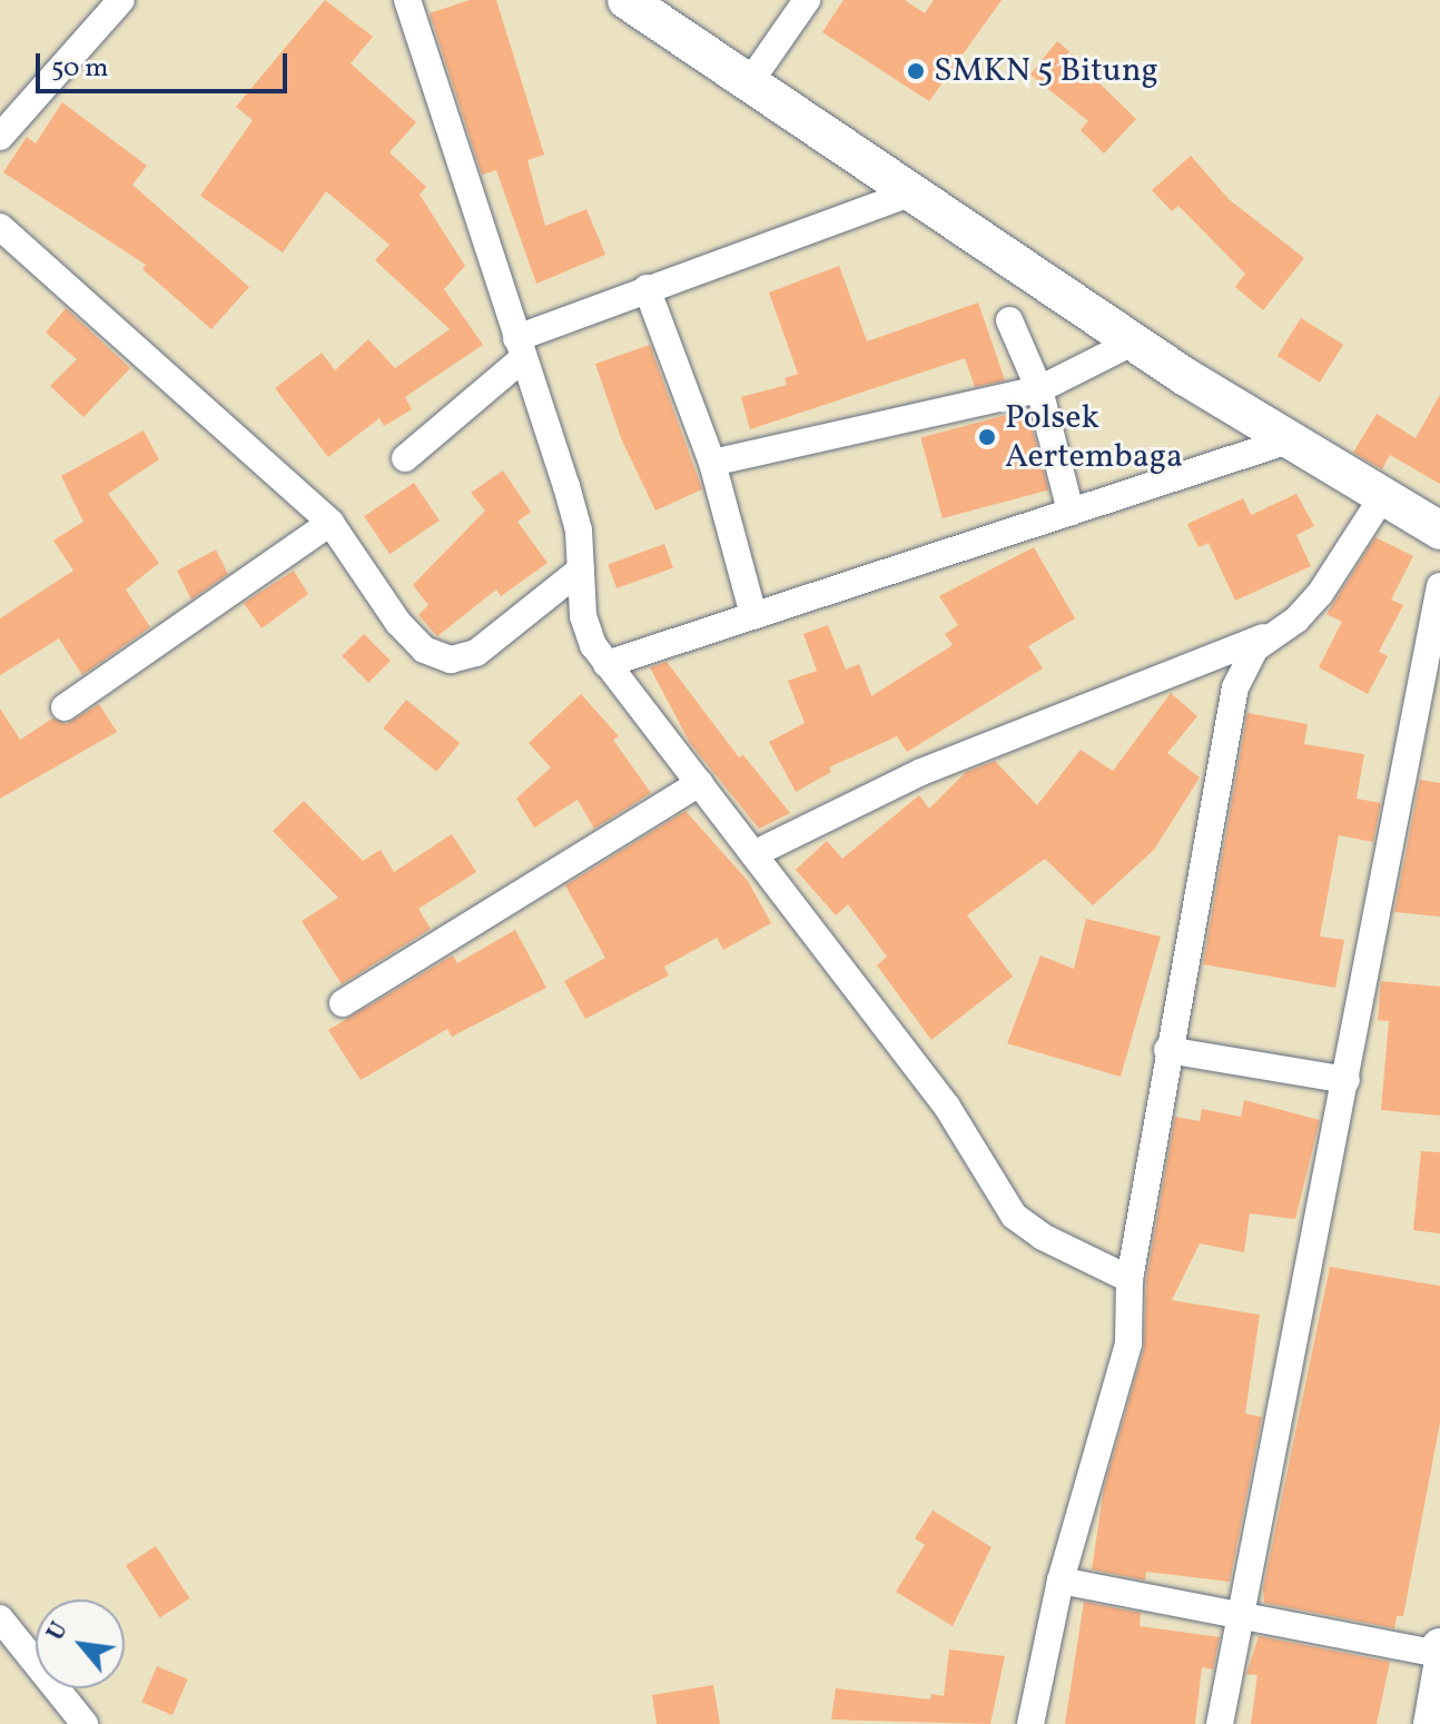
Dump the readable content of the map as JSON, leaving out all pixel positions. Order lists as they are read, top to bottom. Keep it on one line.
{"places":["SMKN 5 Bitung","Polsek Aertembaga"],"scale_bar":"50 m","north":"top left"}
